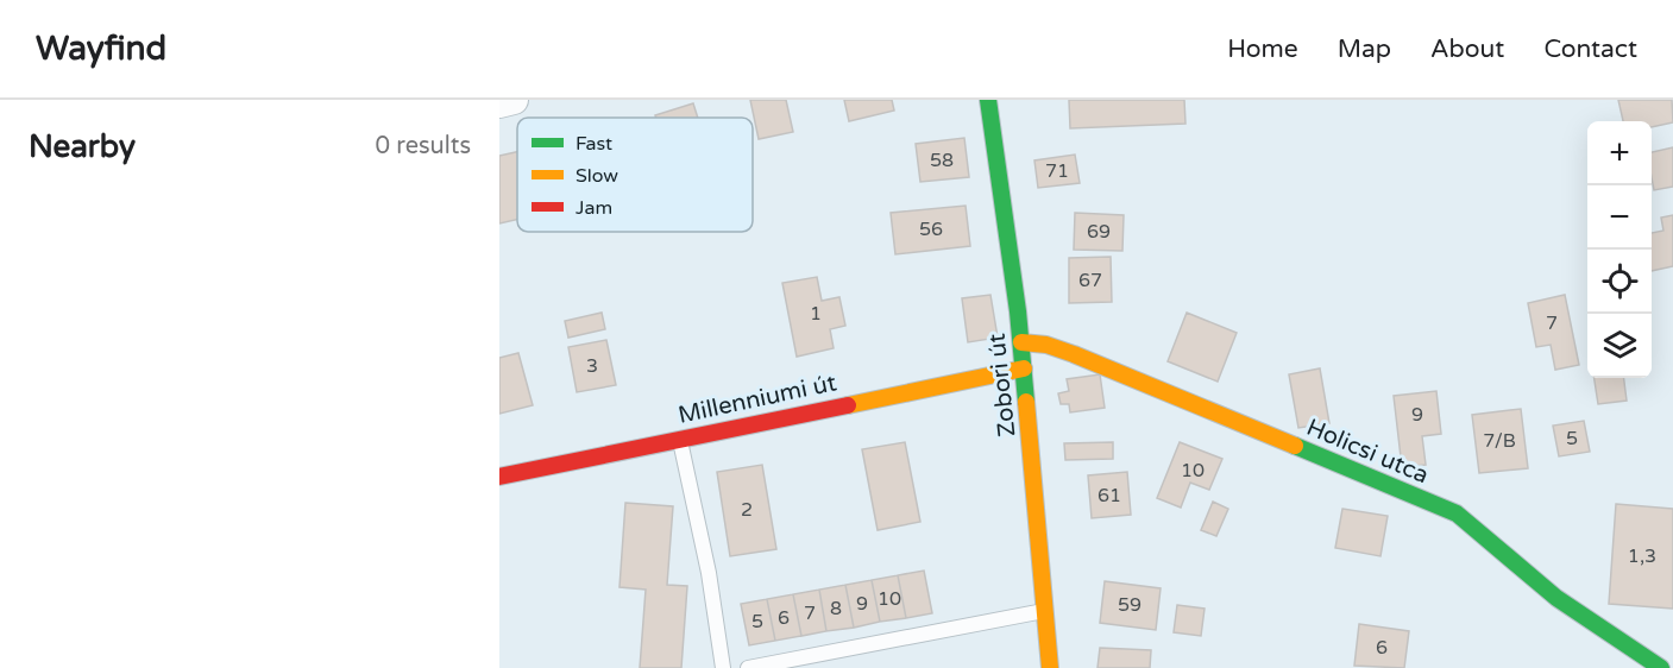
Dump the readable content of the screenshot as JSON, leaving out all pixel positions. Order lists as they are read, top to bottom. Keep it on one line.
{"streets":{"street":["Zobori út","Millenniumi út","Holicsi utca"]},"crossings":[["Zobori út","Millenniumi út"],["Zobori út","Holicsi utca"]],"house_numbers":["58","71","56","69","67","1","7","3","9","5","7/B","10","61","2","1,3","10","9","59","8","7","6","5","6"],"legend":["Fast","Slow","Jam"],"page":{"header":"Wayfind","nav":["Home","Map","About","Contact"],"heading":["Nearby","0 results"],"map_buttons":["+","−"]}}
